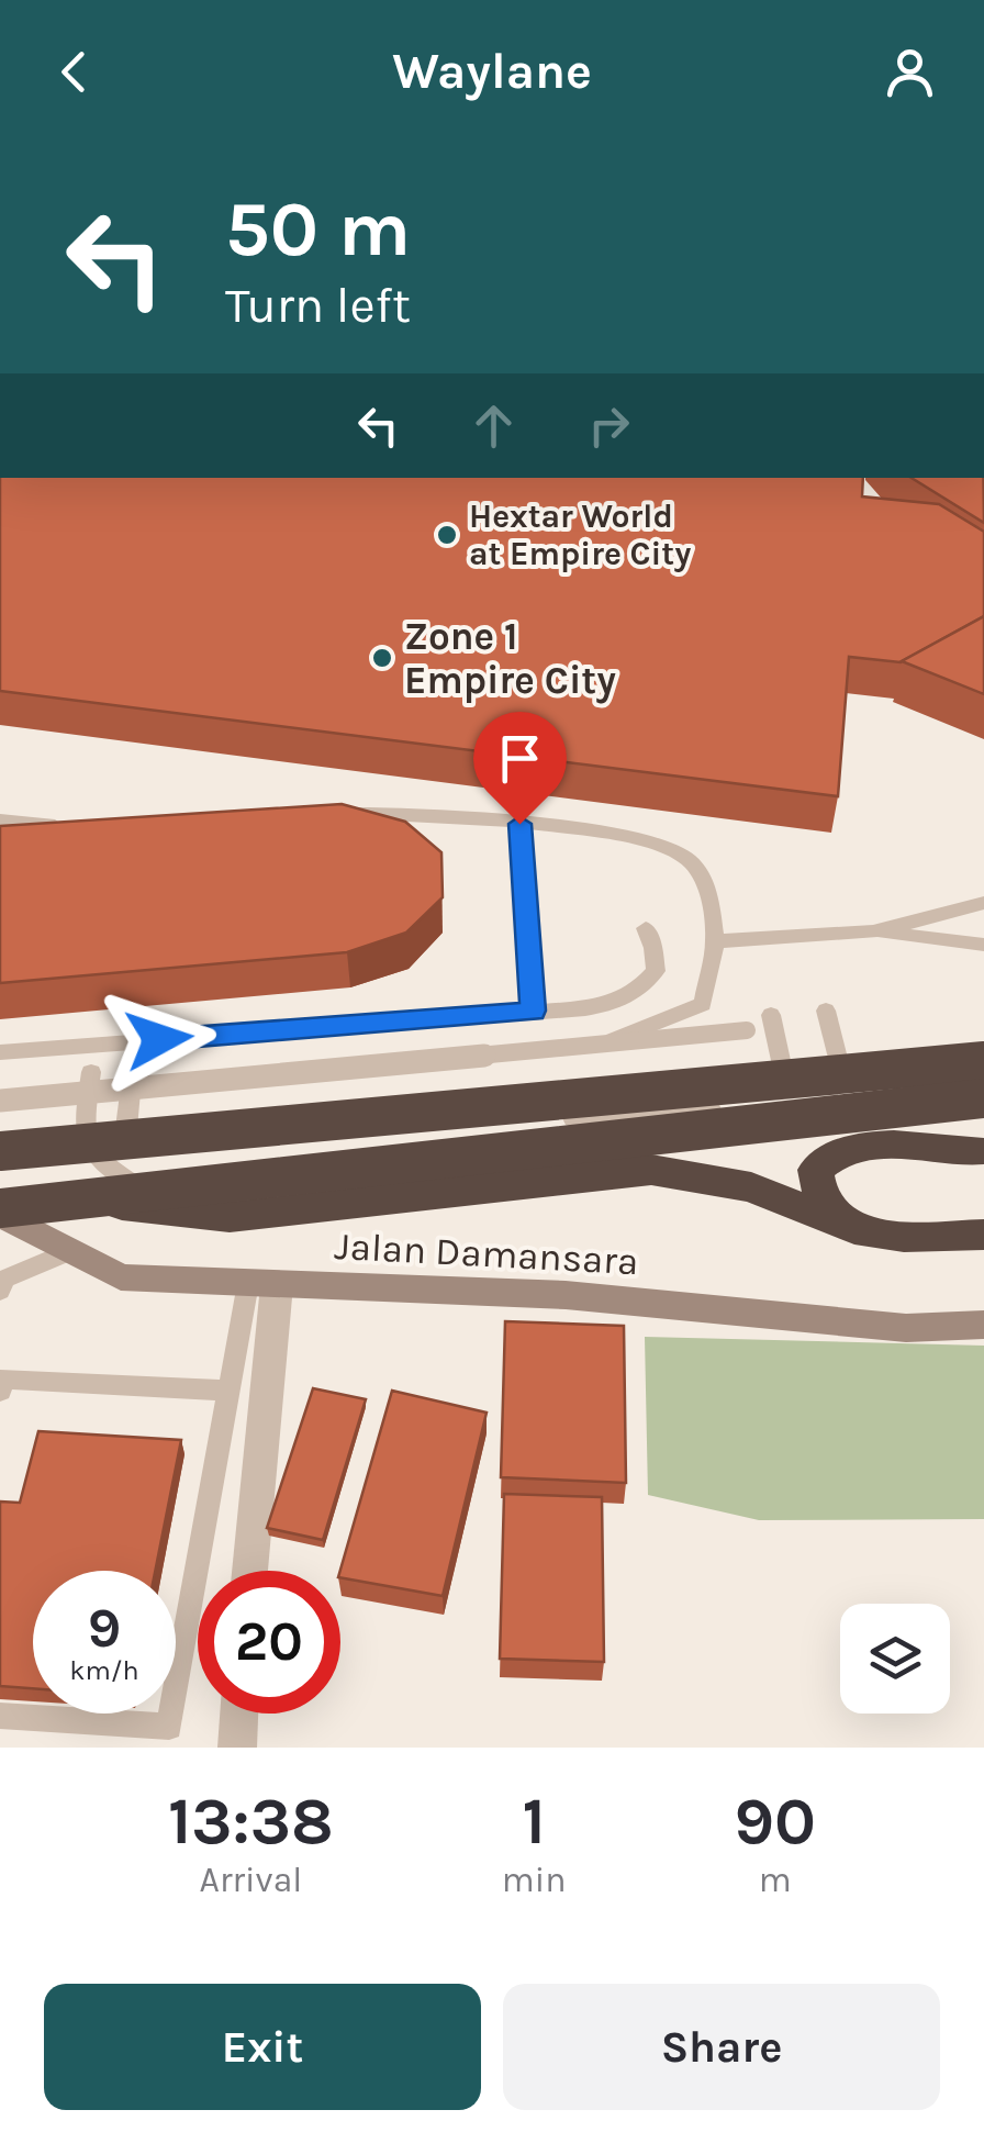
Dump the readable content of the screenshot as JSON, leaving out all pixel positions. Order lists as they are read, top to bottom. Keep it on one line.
{"streets":{"street":["Jalan Damansara"]},"places":["Hextar World at Empire City","Zone 1 Empire City"],"page":{"header":"Waylane","turn":["50 m","Turn left"],"speed":"9 km/h","limit":"20","eta":["13:38","Arrival","1","min","90","m"],"buttons":["Exit","Share"]}}
